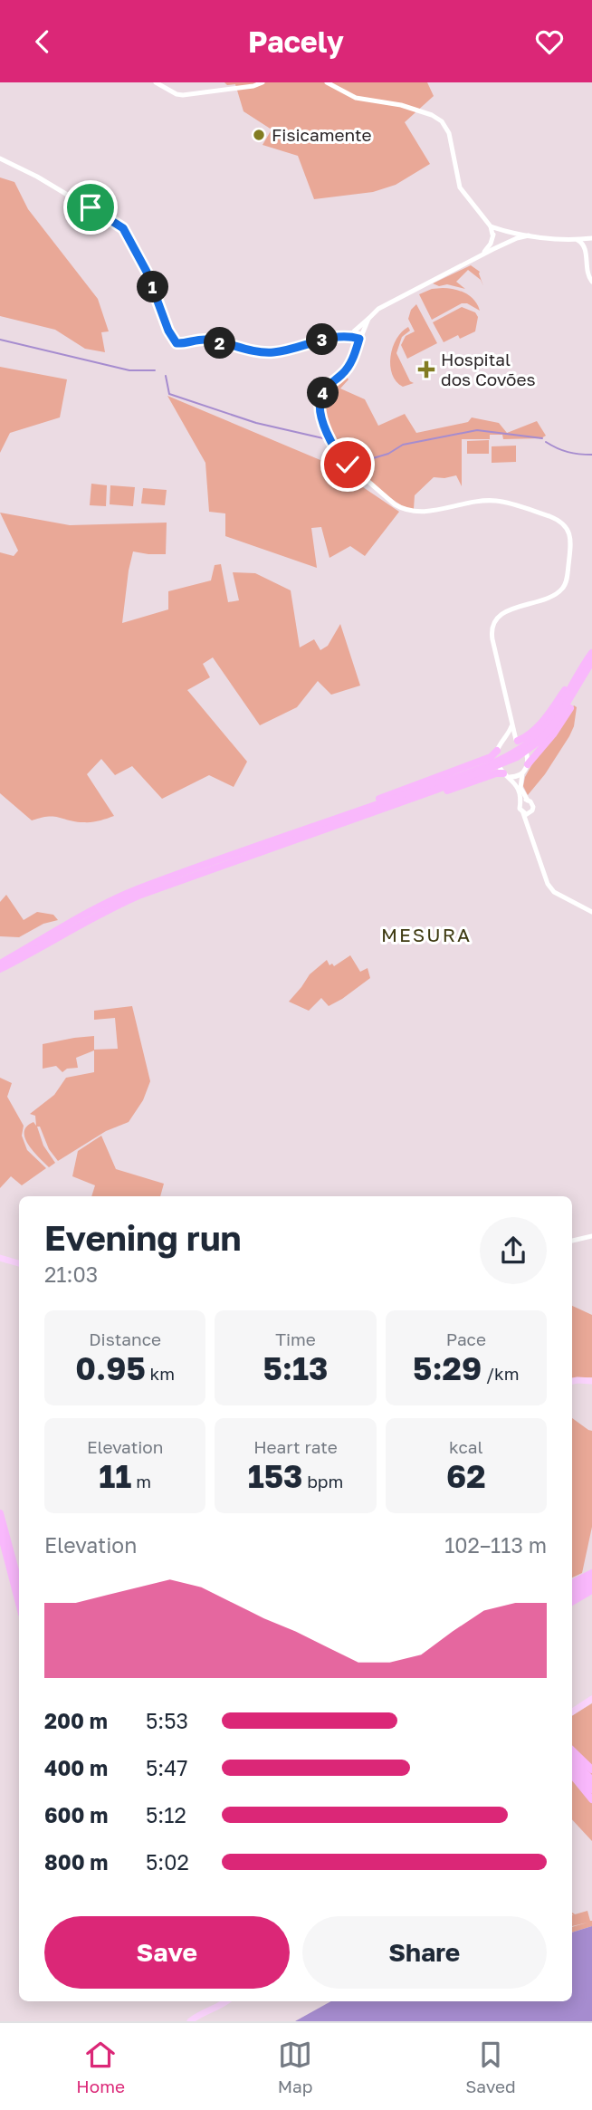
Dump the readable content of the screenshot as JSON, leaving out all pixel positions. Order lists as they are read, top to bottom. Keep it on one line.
{"districts":["MESURA"],"places":{"other":["Fisicamente"],"health":["Hospital dos Covões"]},"page":{"header":"Pacely","pins":["1","3","2","4"],"heading":["Evening run","21:03"],"stats":[["Distance","0.95 km"],["Time","5:13"],["Pace","5:29 /km"],["Elevation","11 m"],["Heart rate","153 bpm"],["kcal","62"]],"chart":["Elevation","102–113 m"],"list":[{"name":"200 m","note":"5:53"},{"name":"400 m","note":"5:47"},{"name":"600 m","note":"5:12"},{"name":"800 m","note":"5:02"}],"buttons":["Save","Share"],"tabs":["Home","Map","Saved"]}}
